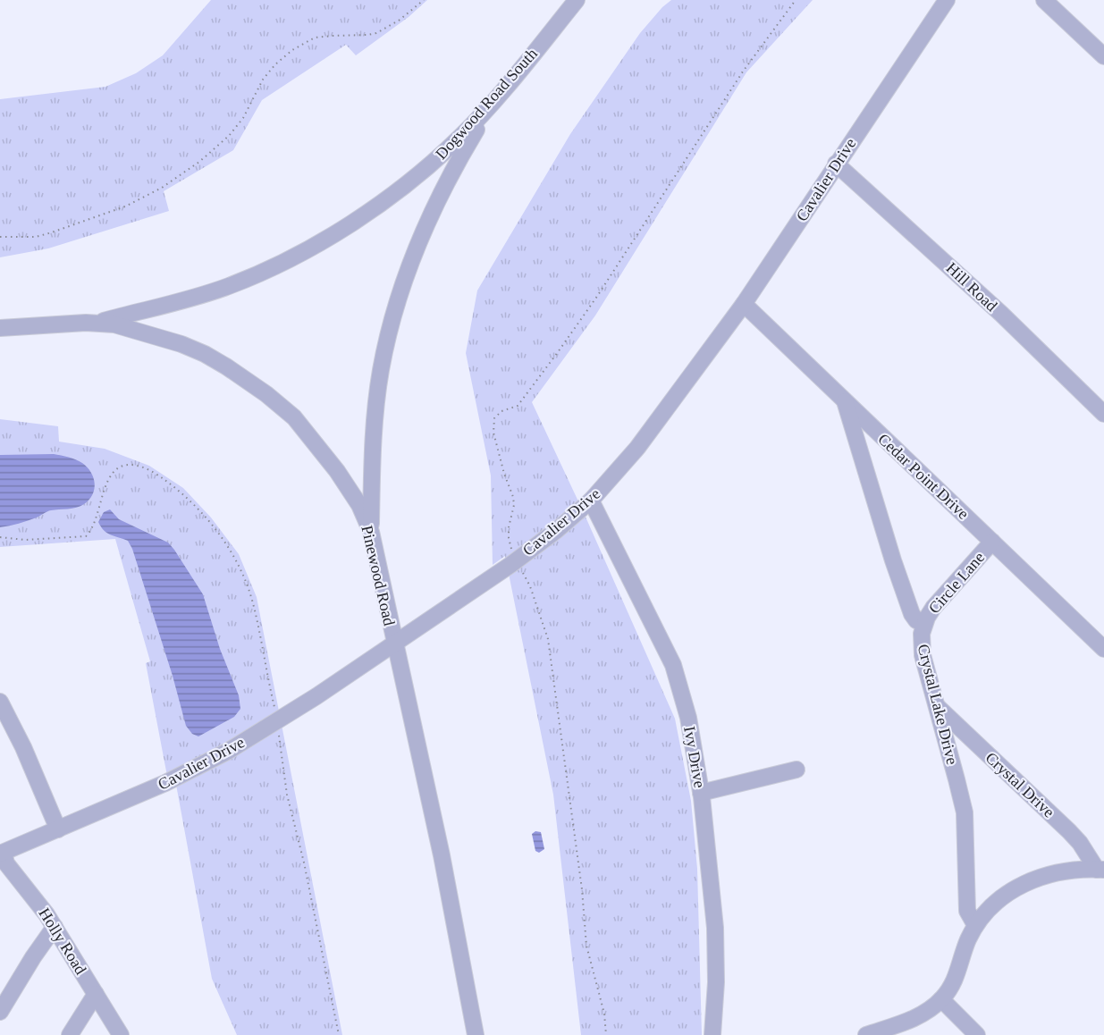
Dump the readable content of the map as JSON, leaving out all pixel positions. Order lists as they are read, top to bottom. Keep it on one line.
{"streets":{"street":["Dogwood Road South","Cavalier Drive","Hill Road","Cedar Point Drive","Pinewood Road","Circle Lane","Crystal Lake Drive","Ivy Drive","Crystal Drive","Holly Road"]},"crossings":[["Dogwood Road South","Pinewood Road"],["Cavalier Drive","Hill Road"],["Cavalier Drive","Cedar Point Drive"],["Cavalier Drive","Pinewood Road"],["Cavalier Drive","Ivy Drive"],["Cavalier Drive","Holly Road"],["Cedar Point Drive","Circle Lane"],["Cedar Point Drive","Crystal Lake Drive"],["Circle Lane","Crystal Lake Drive"],["Crystal Lake Drive","Crystal Drive"]]}
